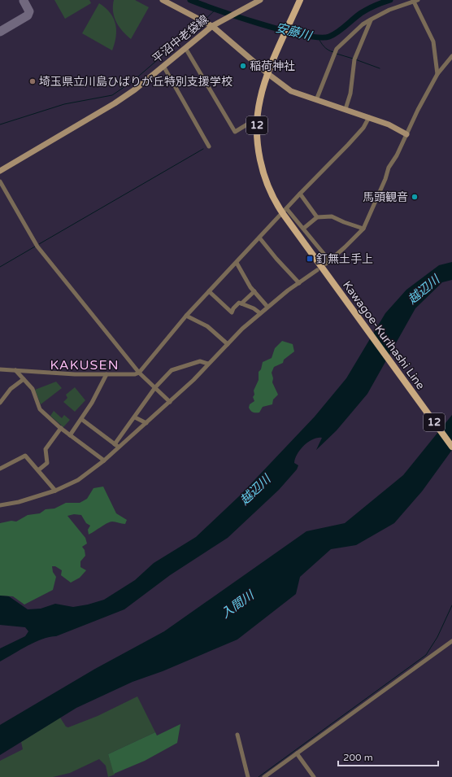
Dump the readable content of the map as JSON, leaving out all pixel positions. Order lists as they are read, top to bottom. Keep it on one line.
{"streets":{"main road":["平沼中老袋線","12","Kawagoe-Kurihashi Line"]},"districts":["KAKUSEN"],"water":["安藤川","越辺川","入間川"],"places":{"other":["稲荷神社","埼玉県立川島ひばりが丘特別支援学校","馬頭観音"],"transit":["釘無土手上"]},"scale_bar":"200 m"}
